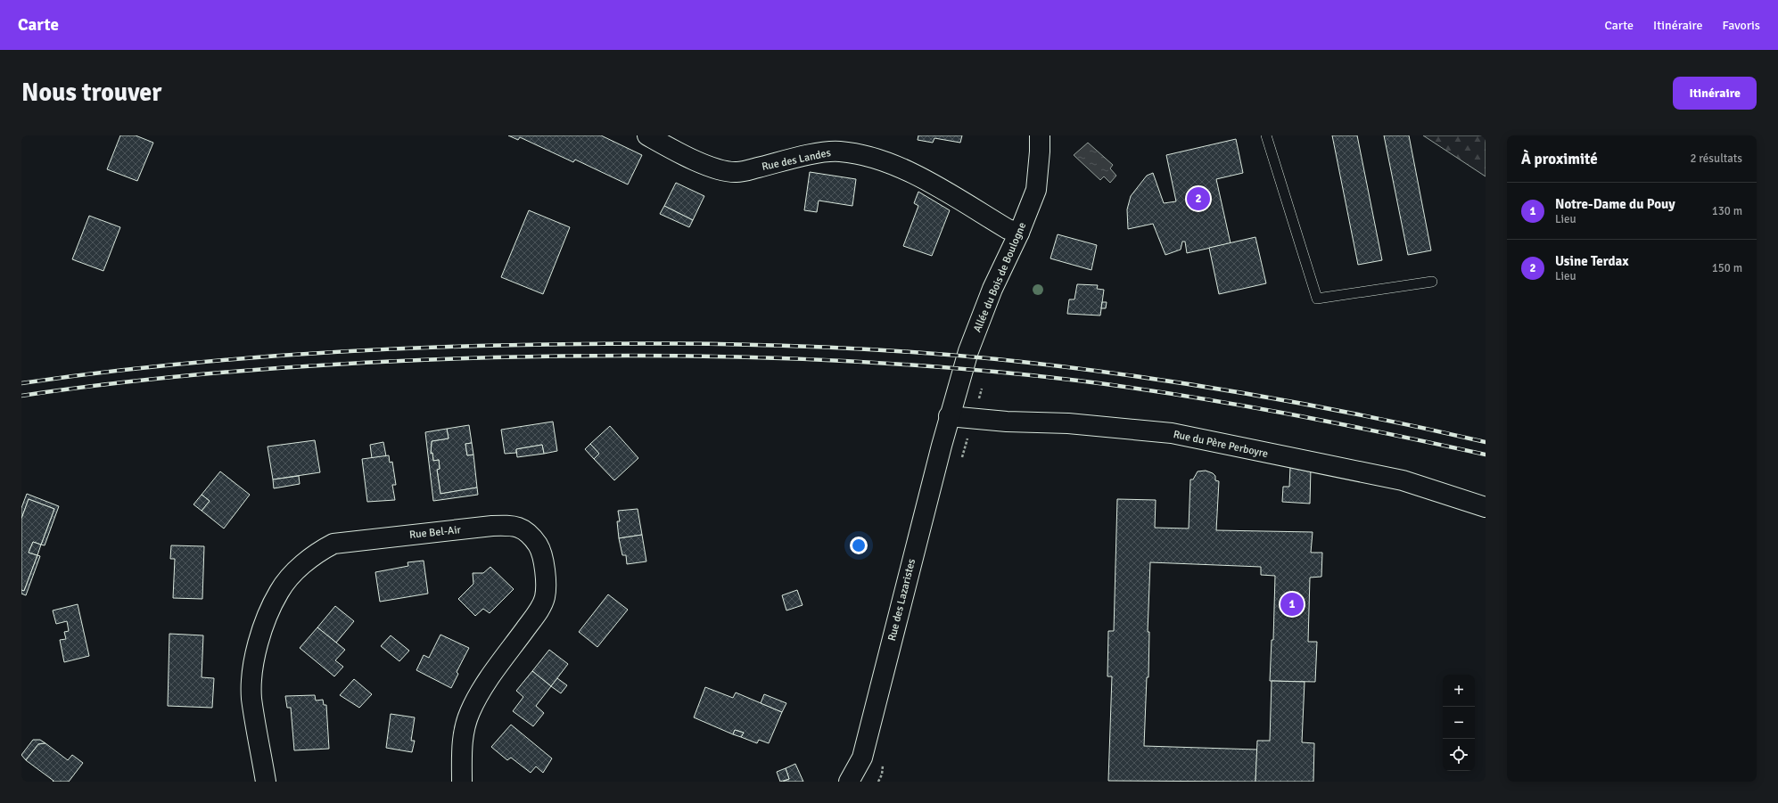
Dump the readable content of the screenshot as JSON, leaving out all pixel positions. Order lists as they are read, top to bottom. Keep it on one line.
{"streets":{"street":["Rue des Landes","Allée du Bois de Boulogne","Rue du Père Perboyre","Rue Bel-Air","Rue des Lazaristes"]},"crossings":[["Rue des Landes","Allée du Bois de Boulogne"],["Allée du Bois de Boulogne","Rue du Père Perboyre"],["Allée du Bois de Boulogne","Rue des Lazaristes"],["Rue du Père Perboyre","Rue des Lazaristes"]],"page":{"header":"Carte","nav":["Carte","Itinéraire","Favoris"],"buttons":"Itinéraire","title":"Nous trouver","heading":["À proximité","2 résultats"],"list":[{"mark":"1","name":"Notre-Dame du Pouy","note":"Lieu","value":"130 m"},{"mark":"2","name":"Usine Terdax","note":"Lieu","value":"150 m"}],"pins":["2","1"],"map_buttons":["+","−"]}}
